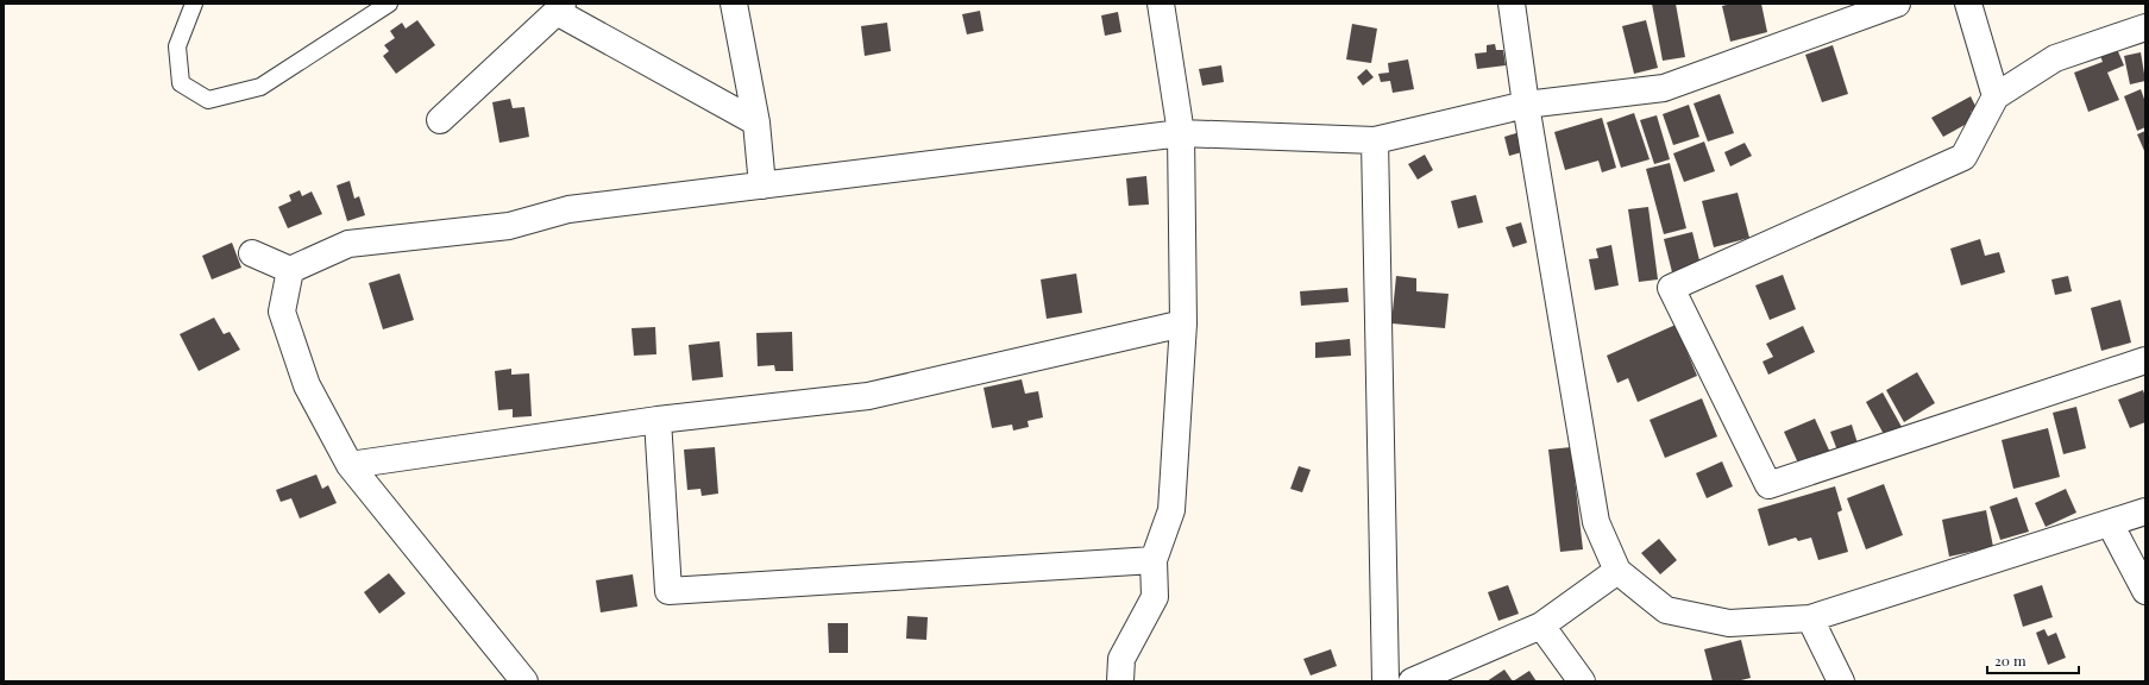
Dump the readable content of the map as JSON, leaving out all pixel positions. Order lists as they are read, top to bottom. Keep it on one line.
{"scale_bar":"20 m"}
